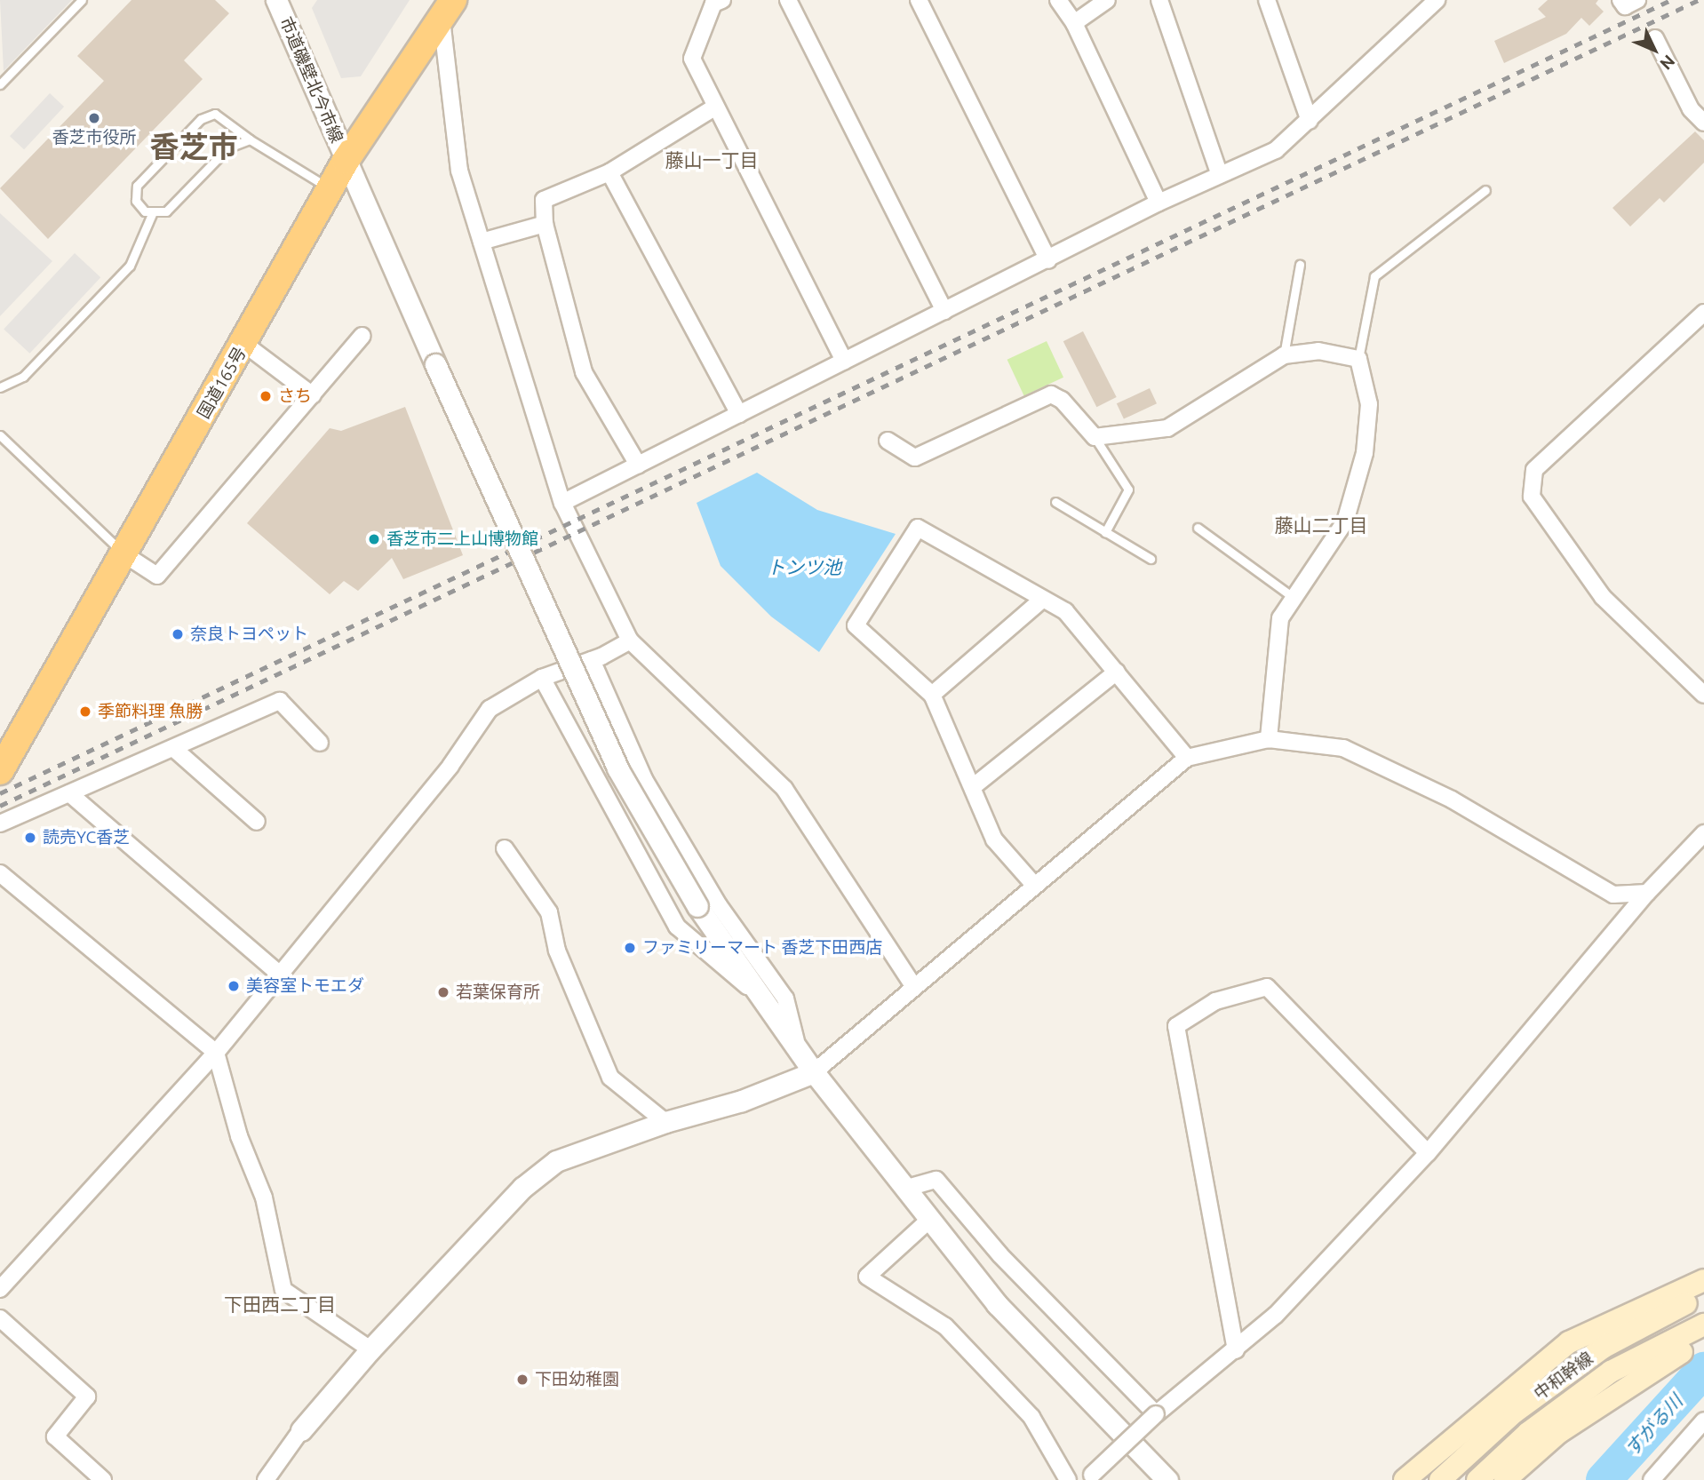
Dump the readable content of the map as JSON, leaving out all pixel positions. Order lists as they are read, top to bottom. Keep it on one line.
{"streets":{"highway":["国道165号"],"main road":["中和幹線"],"street":["市道磯壁北今市線"]},"crossings":[["市道磯壁北今市線","国道165号"]],"districts":["香芝市","藤山一丁目","藤山二丁目","下田西二丁目"],"water":["トンツ池","すがる川"],"places":["香芝市役所","さち","香芝市二上山博物館","奈良トヨペット","季節料理 魚勝","読売YC香芝","ファミリーマート 香芝下田西店","美容室トモエダ","若葉保育所","下田幼稚園"],"north":"bottom right"}
